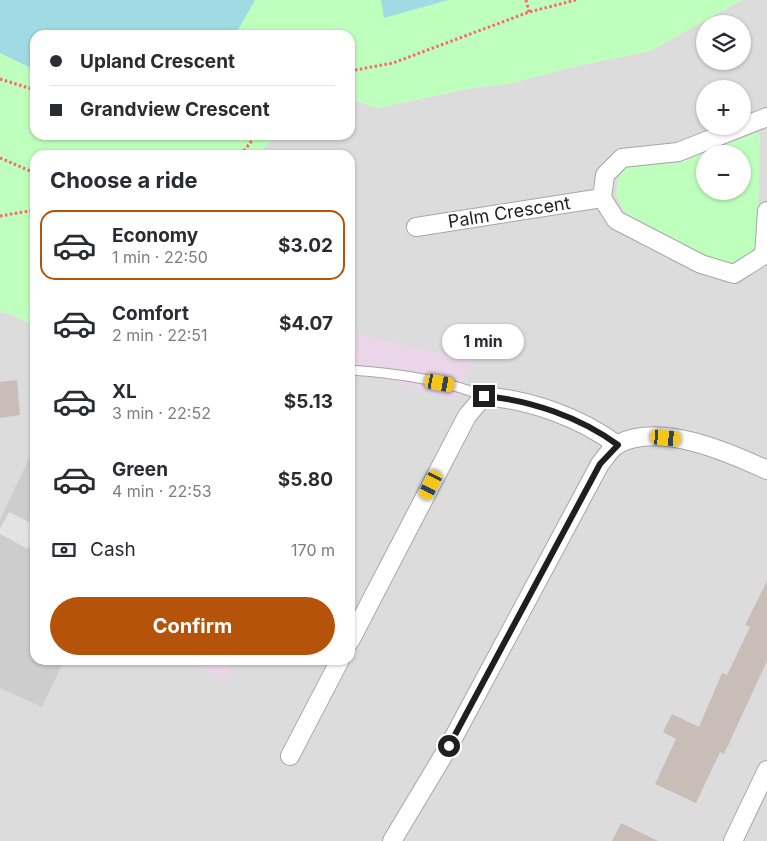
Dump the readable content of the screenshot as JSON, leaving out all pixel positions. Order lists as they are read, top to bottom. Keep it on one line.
{"streets":{"street":["Palm Crescent"]},"page":{"map_buttons":["+","−"],"banner":["Upland Crescent","Grandview Crescent"],"heading":"Choose a ride","list":[{"name":"Economy","note":"1 min · 22:50","value":"$3.02"},{"name":"Comfort","note":"2 min · 22:51","value":"$4.07"},{"name":"XL","note":"3 min · 22:52","value":"$5.13"},{"name":"Green","note":"4 min · 22:53","value":"$5.80"}],"bubble":"1 min","pay":["Cash","170 m"],"buttons":"Confirm"}}
